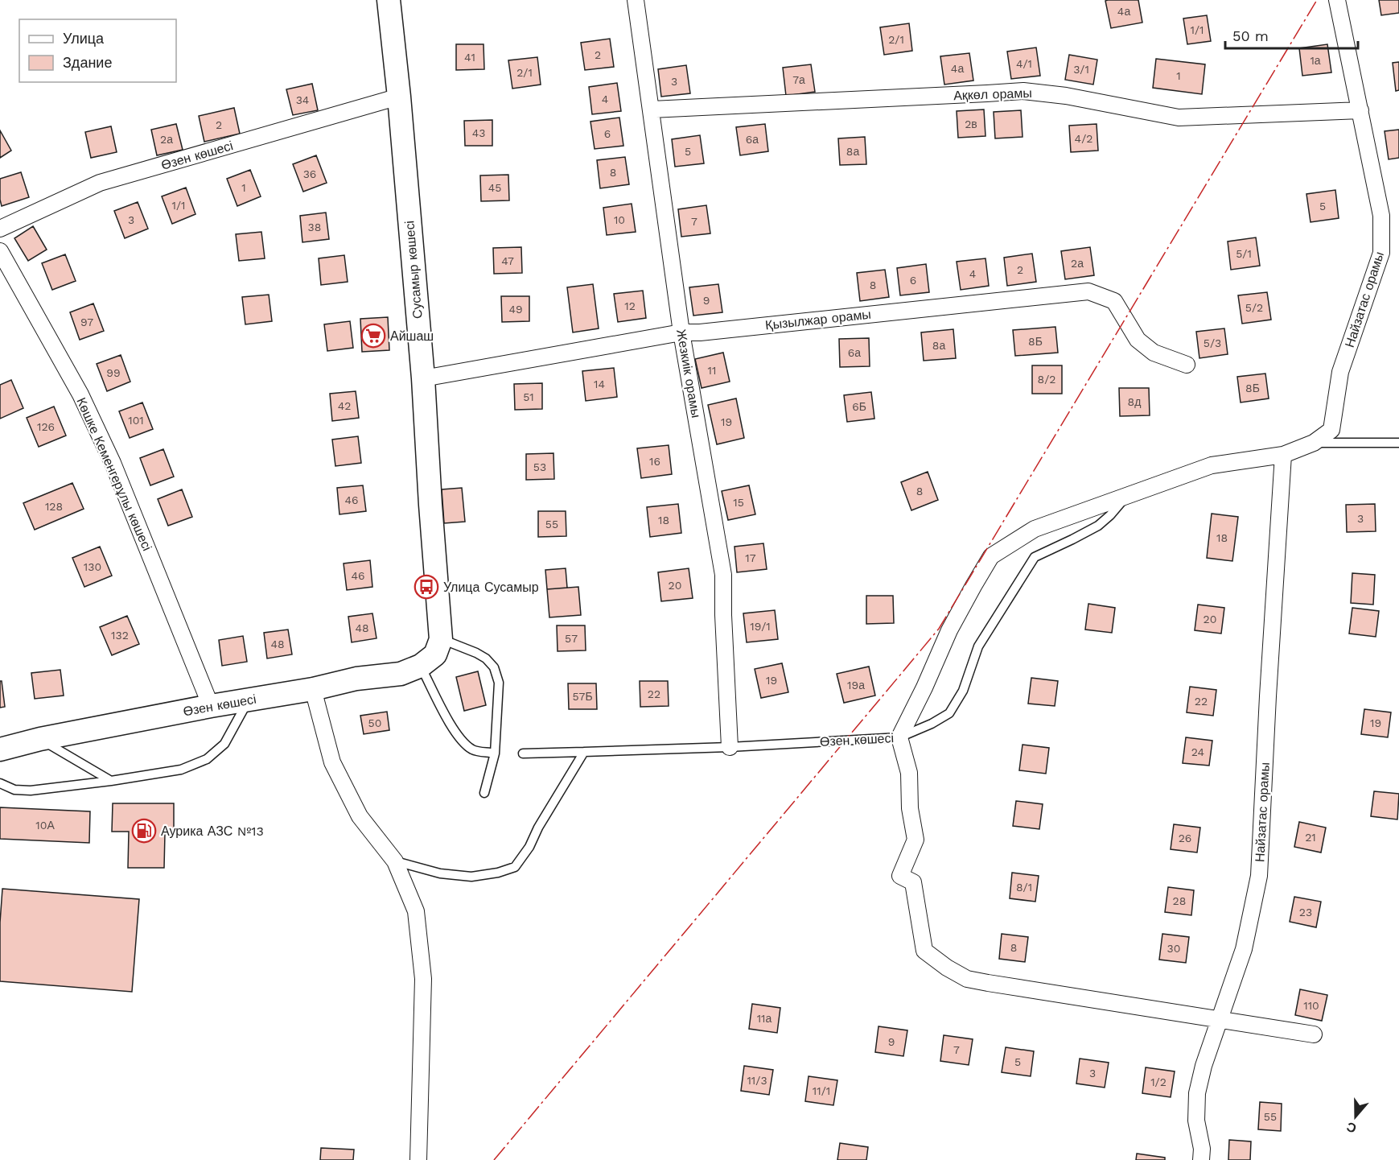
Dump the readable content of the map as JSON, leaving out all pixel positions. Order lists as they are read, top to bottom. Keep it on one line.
{"streets":{"main road":["Өзен көшесі","Сусамыр көшесі"],"street":["Ақкөл орамы","Найзатас орамы","Қызылжар орамы","Жезкиік орамы","Көшке Кеменгерұлы көшесі"]},"crossings":[["Ақкөл орамы","Найзатас орамы"],["Ақкөл орамы","Жезкиік орамы"],["Өзен көшесі","Сусамыр көшесі"],["Өзен көшесі","Найзатас орамы"],["Өзен көшесі","Жезкиік орамы"],["Өзен көшесі","Көшке Кеменгерұлы көшесі"],["Сусамыр көшесі","Қызылжар орамы"],["Қызылжар орамы","Жезкиік орамы"]],"places":{"supermarket":["Айшаш"],"bus stop":["Улица Сусамыр"],"fuel station":["Аурика АЗС №13"]},"house_numbers":["4а","1/1","2/1","2","41","1а","4/1","4а","3/1","2/1","1","7а","3","4","34","2в","2","43","6","4/2","2а","6а","5","8а","8","36","1","45","1/1","5","3","10","7","38","5/1","47","2а","2","4","6","8","9","12","5/2","49","97","8Б","5/3","8а","6а","11","99","8/2","14","8Б","51","8д","42","6Б","101","19","126","16","53","8","46","15","128","3","18","55","18","17","130","46","20","20","19/1","48","132","57","48","19","19а","22","57Б","22","50","19","24","10А","21","26","8/1","28","23","8","30","110","11а","9","7","5","3","11/3","1/2","11/1","55"],"legend":["Улица","Здание"],"scale_bar":"50 m","north":"bottom"}
